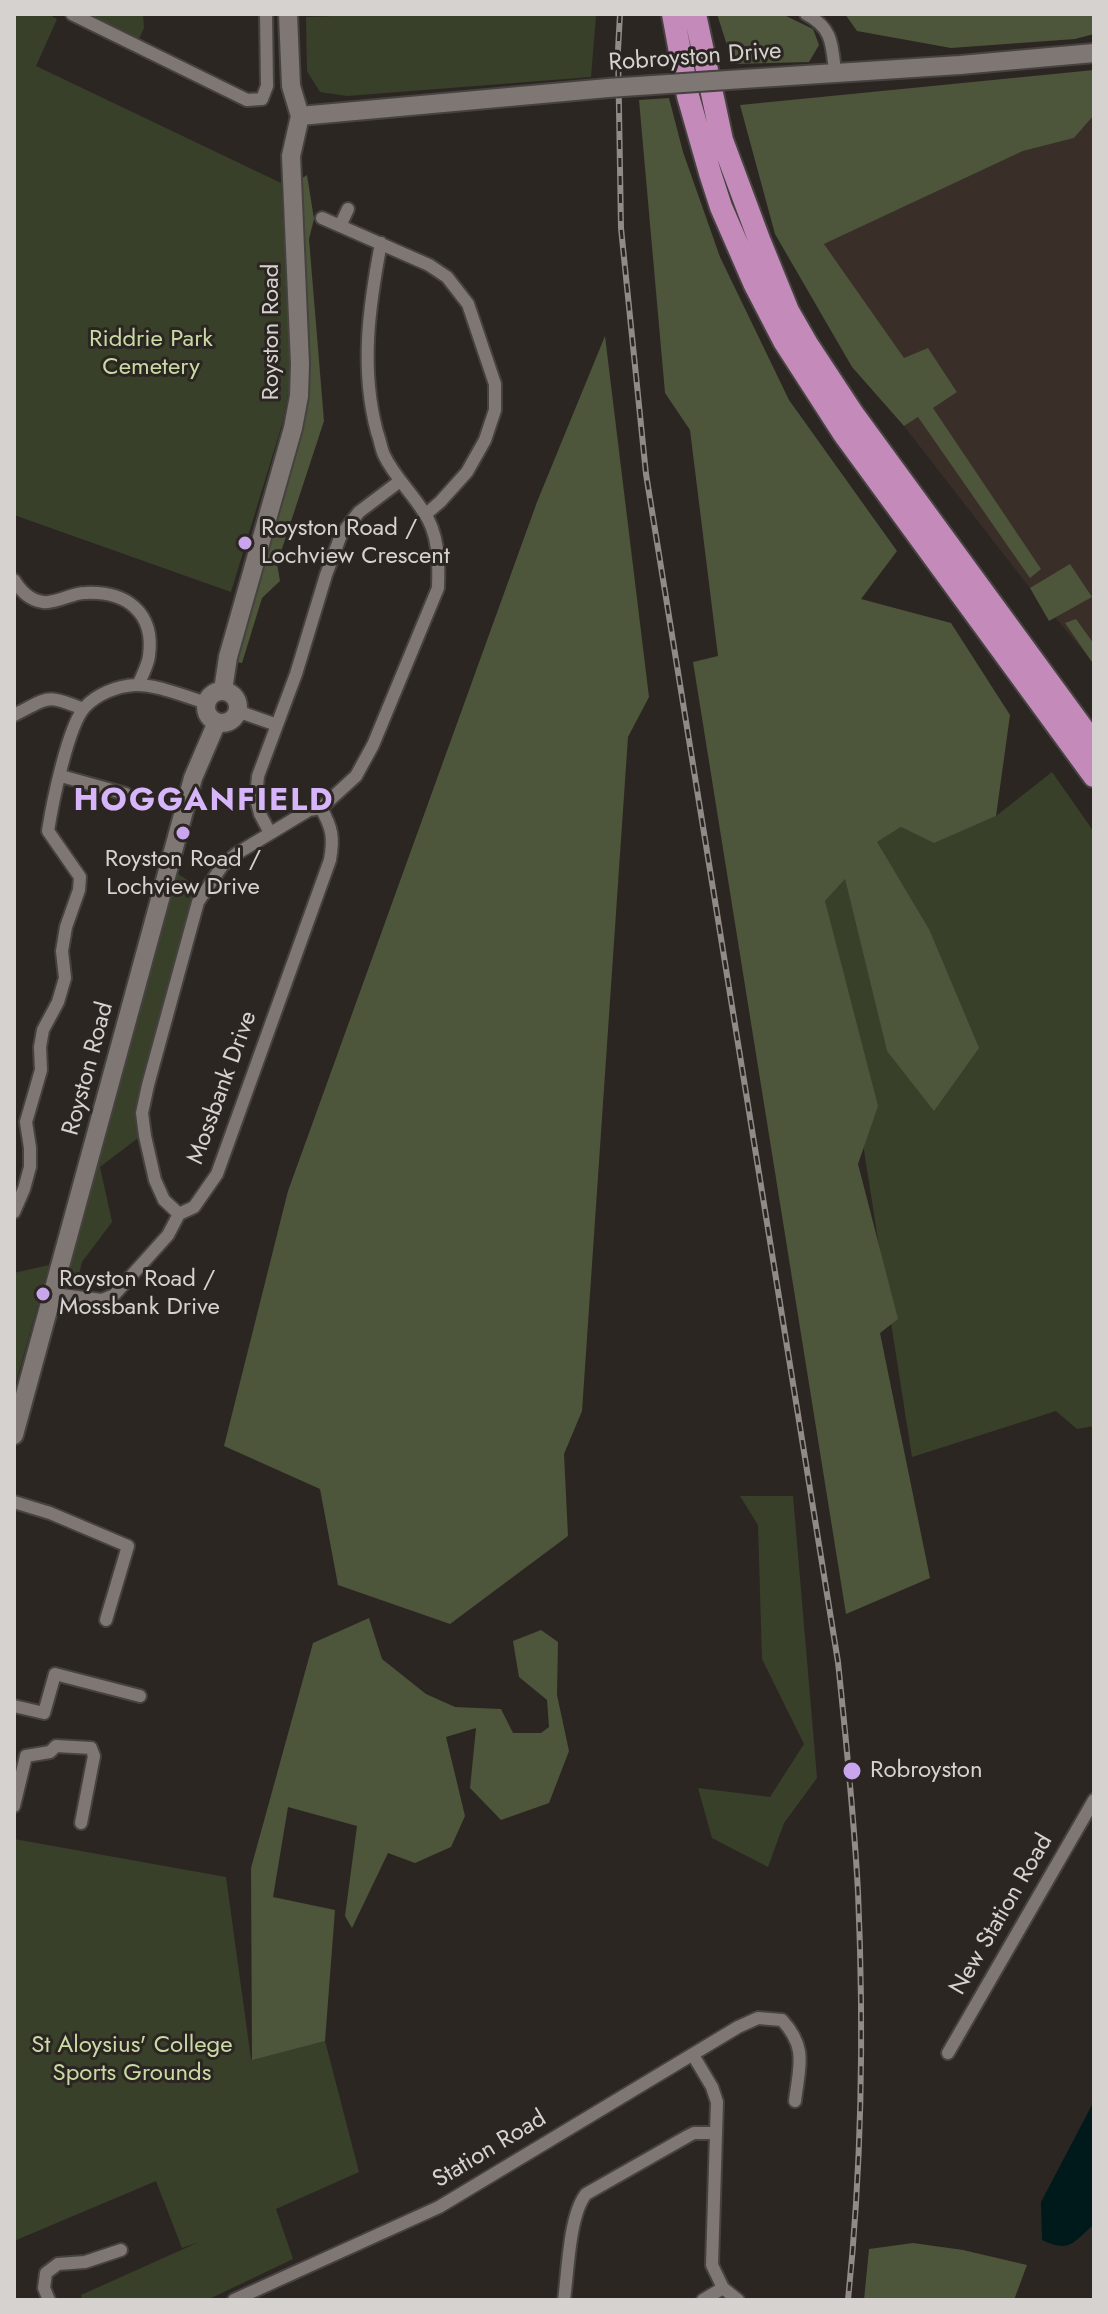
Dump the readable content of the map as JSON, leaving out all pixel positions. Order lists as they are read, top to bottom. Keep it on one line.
{"streets":{"street":["Robroyston Drive","Royston Road","Mossbank Drive","New Station Road","Station Road"]},"crossings":[["Robroyston Drive","Royston Road"],["Royston Road","Mossbank Drive"]],"districts":["HOGGANFIELD"],"parks":["Riddrie Park Cemetery","St Aloysius' College Sports Grounds"],"places":["Royston Road / Lochview Crescent","Royston Road / Lochview Drive","Royston Road / Mossbank Drive","Robroyston"]}
